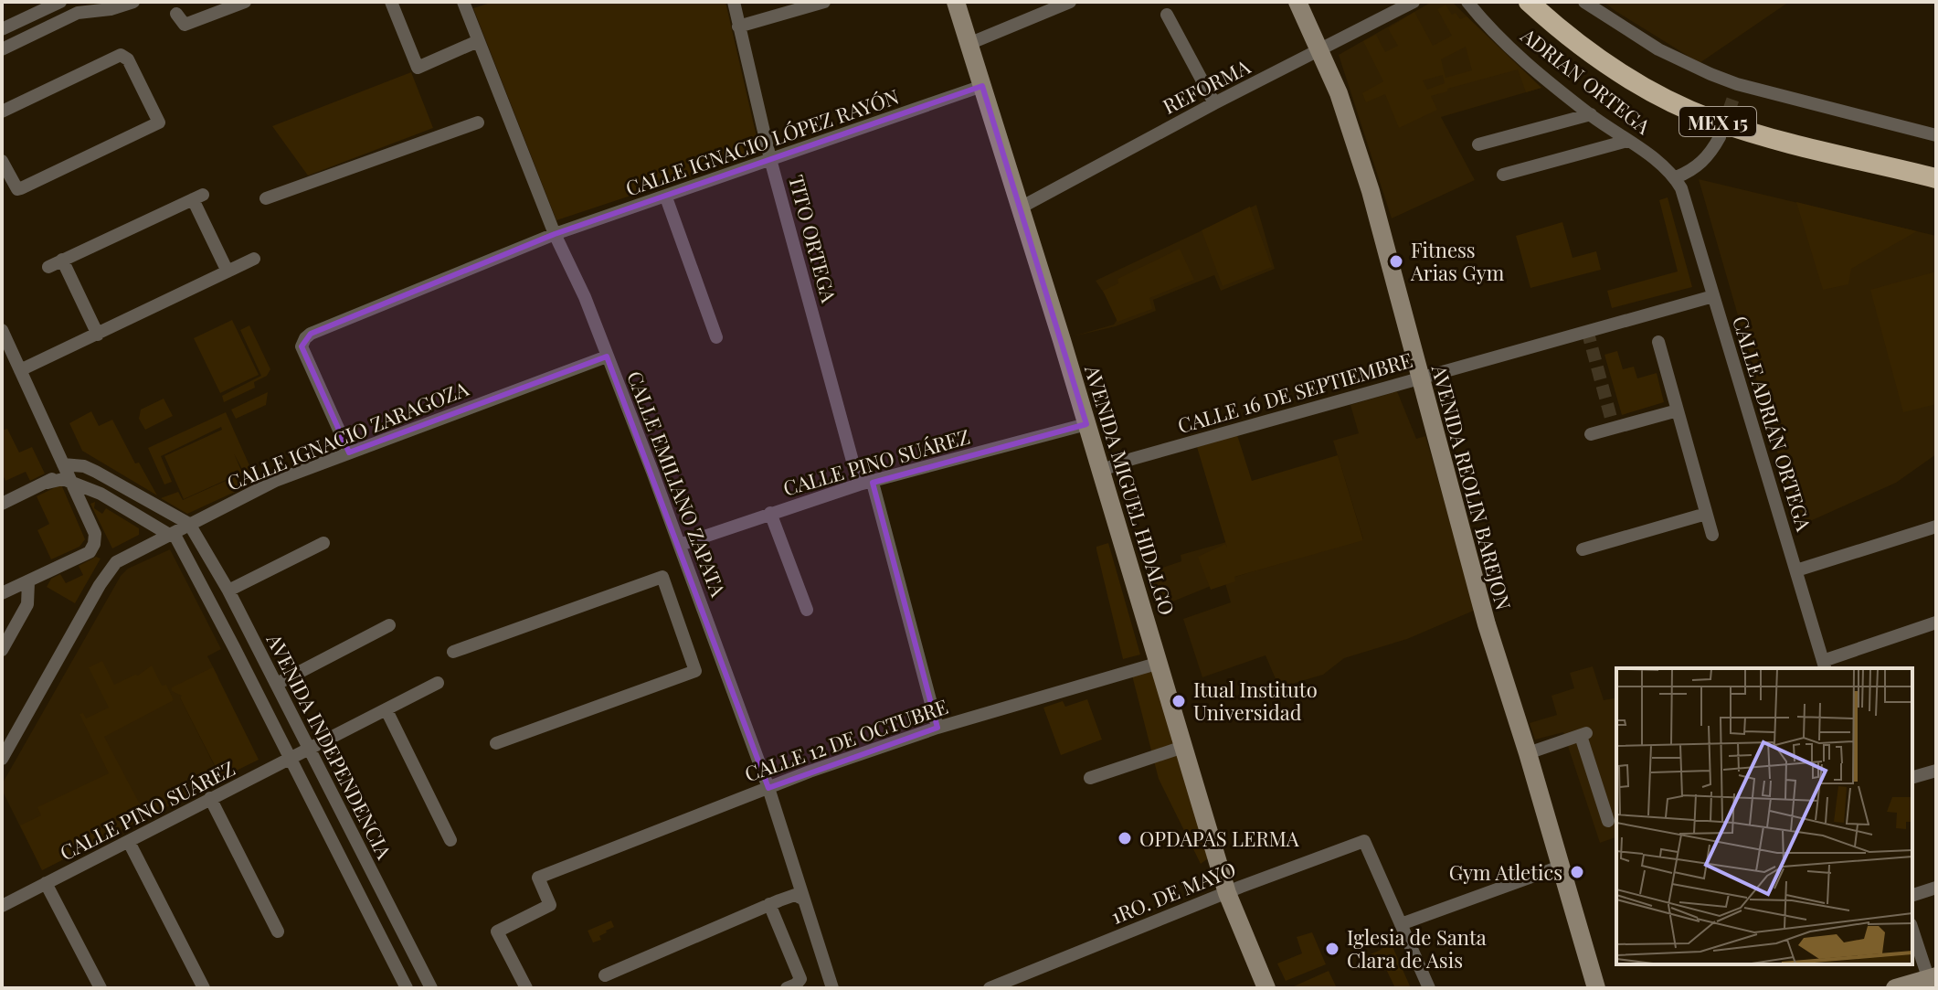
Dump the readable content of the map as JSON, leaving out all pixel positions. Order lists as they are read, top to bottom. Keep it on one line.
{"streets":{"highway":["MEX 15"],"main road":["AVENIDA REOLIN BAREJON","AVENIDA MIGUEL HIDALGO"],"street":["ADRIAN ORTEGA","REFORMA","CALLE IGNACIO LÓPEZ RAYÓN","TITO ORTEGA","CALLE 16 DE SEPTIEMBRE","CALLE ADRIÁN ORTEGA","CALLE IGNACIO ZARAGOZA","CALLE PINO SUÁREZ","CALLE EMILIANO ZAPATA","CALLE 12 DE OCTUBRE","AVENIDA INDEPENDENCIA","1RO. DE MAYO"]},"crossings":[["ADRIAN ORTEGA","CALLE ADRIÁN ORTEGA"],["REFORMA","AVENIDA REOLIN BAREJON"],["REFORMA","AVENIDA MIGUEL HIDALGO"],["CALLE IGNACIO LÓPEZ RAYÓN","TITO ORTEGA"],["CALLE IGNACIO LÓPEZ RAYÓN","CALLE IGNACIO ZARAGOZA"],["CALLE IGNACIO LÓPEZ RAYÓN","CALLE EMILIANO ZAPATA"],["CALLE IGNACIO LÓPEZ RAYÓN","AVENIDA MIGUEL HIDALGO"],["TITO ORTEGA","CALLE PINO SUÁREZ"],["TITO ORTEGA","CALLE 12 DE OCTUBRE"],["CALLE 16 DE SEPTIEMBRE","CALLE ADRIÁN ORTEGA"],["CALLE 16 DE SEPTIEMBRE","AVENIDA REOLIN BAREJON"],["CALLE 16 DE SEPTIEMBRE","AVENIDA MIGUEL HIDALGO"],["CALLE IGNACIO ZARAGOZA","CALLE EMILIANO ZAPATA"],["CALLE IGNACIO ZARAGOZA","AVENIDA INDEPENDENCIA"],["CALLE PINO SUÁREZ","CALLE EMILIANO ZAPATA"],["CALLE PINO SUÁREZ","AVENIDA MIGUEL HIDALGO"],["CALLE PINO SUÁREZ","AVENIDA INDEPENDENCIA"],["CALLE EMILIANO ZAPATA","CALLE 12 DE OCTUBRE"],["AVENIDA MIGUEL HIDALGO","CALLE 12 DE OCTUBRE"],["AVENIDA MIGUEL HIDALGO","1RO. DE MAYO"]],"places":["Fitness Arias Gym","Itual Instituto Universidad","OPDAPAS LERMA","Gym Atletics","Iglesia de Santa Clara de Asis"]}
